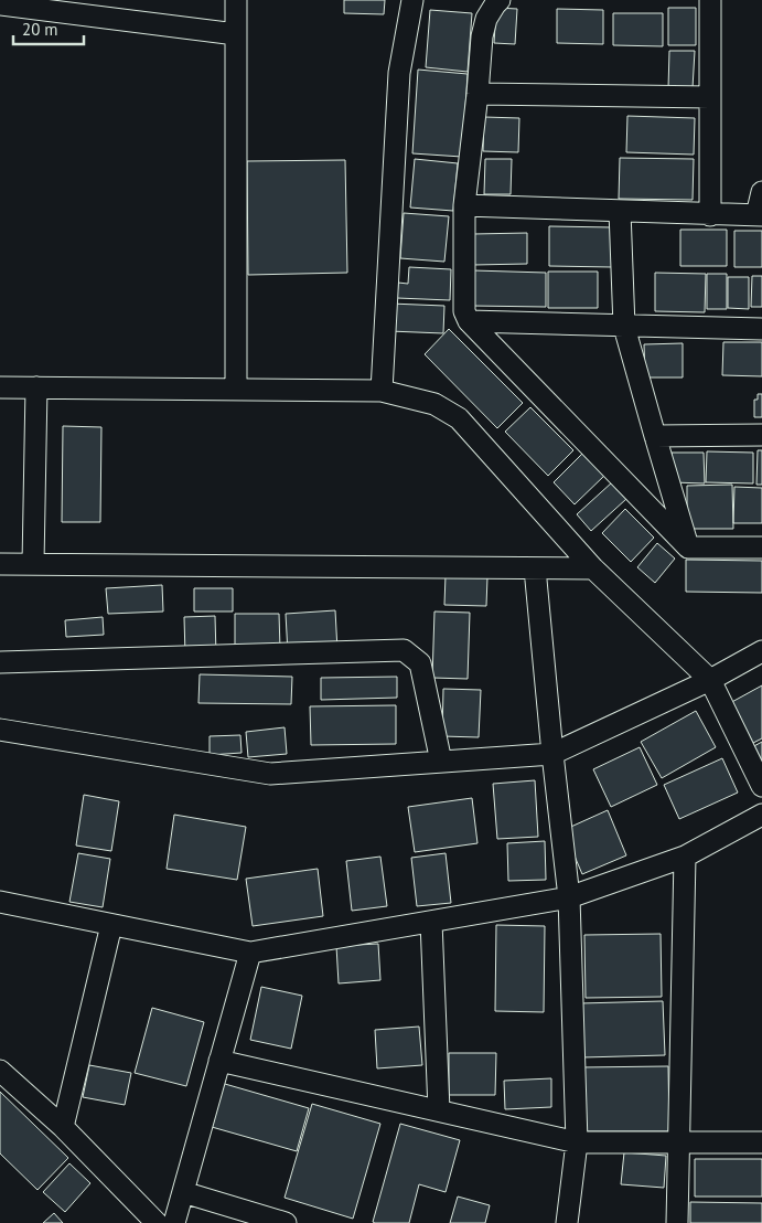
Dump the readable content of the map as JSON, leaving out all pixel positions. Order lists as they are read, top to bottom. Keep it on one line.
{"scale_bar":"20 m"}
